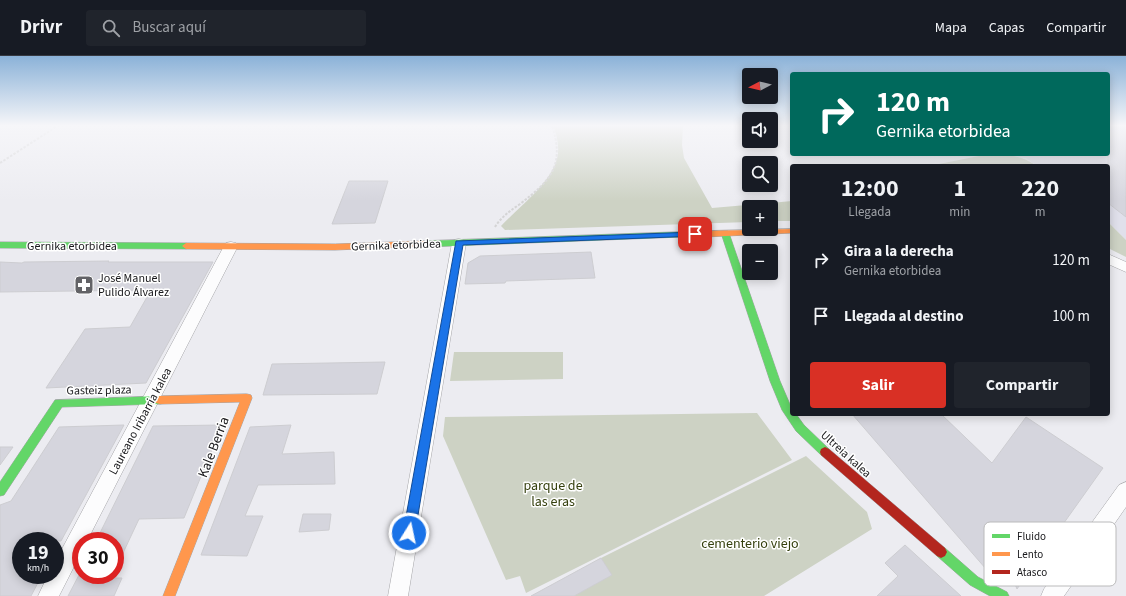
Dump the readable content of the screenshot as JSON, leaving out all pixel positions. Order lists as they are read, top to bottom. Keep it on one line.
{"streets":{"street":["Gernika etorbidea","Gasteiz plaza","Laureano Iribarria kalea","Kale Berria","Ultreia kalea"]},"crossings":[["Gernika etorbidea","Laureano Iribarria kalea"],["Gernika etorbidea","Ultreia kalea"],["Gasteiz plaza","Laureano Iribarria kalea"],["Gasteiz plaza","Kale Berria"],["Laureano Iribarria kalea","Kale Berria"]],"parks":["parque de las eras","cementerio viejo"],"places":{"pharmacy":["José Manuel Pulido Álvarez"]},"legend":["Fluido","Lento","Atasco"],"north":"left","page":{"header":"Drivr","search":"Buscar aquí","nav":["Mapa","Capas","Compartir"],"map_buttons":["+","−"],"turn":["120 m","Gernika etorbidea"],"eta":["12:00","Llegada","1","min","220","m"],"list":[{"name":"Gira a la derecha","note":"Gernika etorbidea","value":"120 m"},{"name":"Llegada al destino","value":"100 m"}],"buttons":["Salir","Compartir"],"speed":"19 km/h","limit":"30"}}
